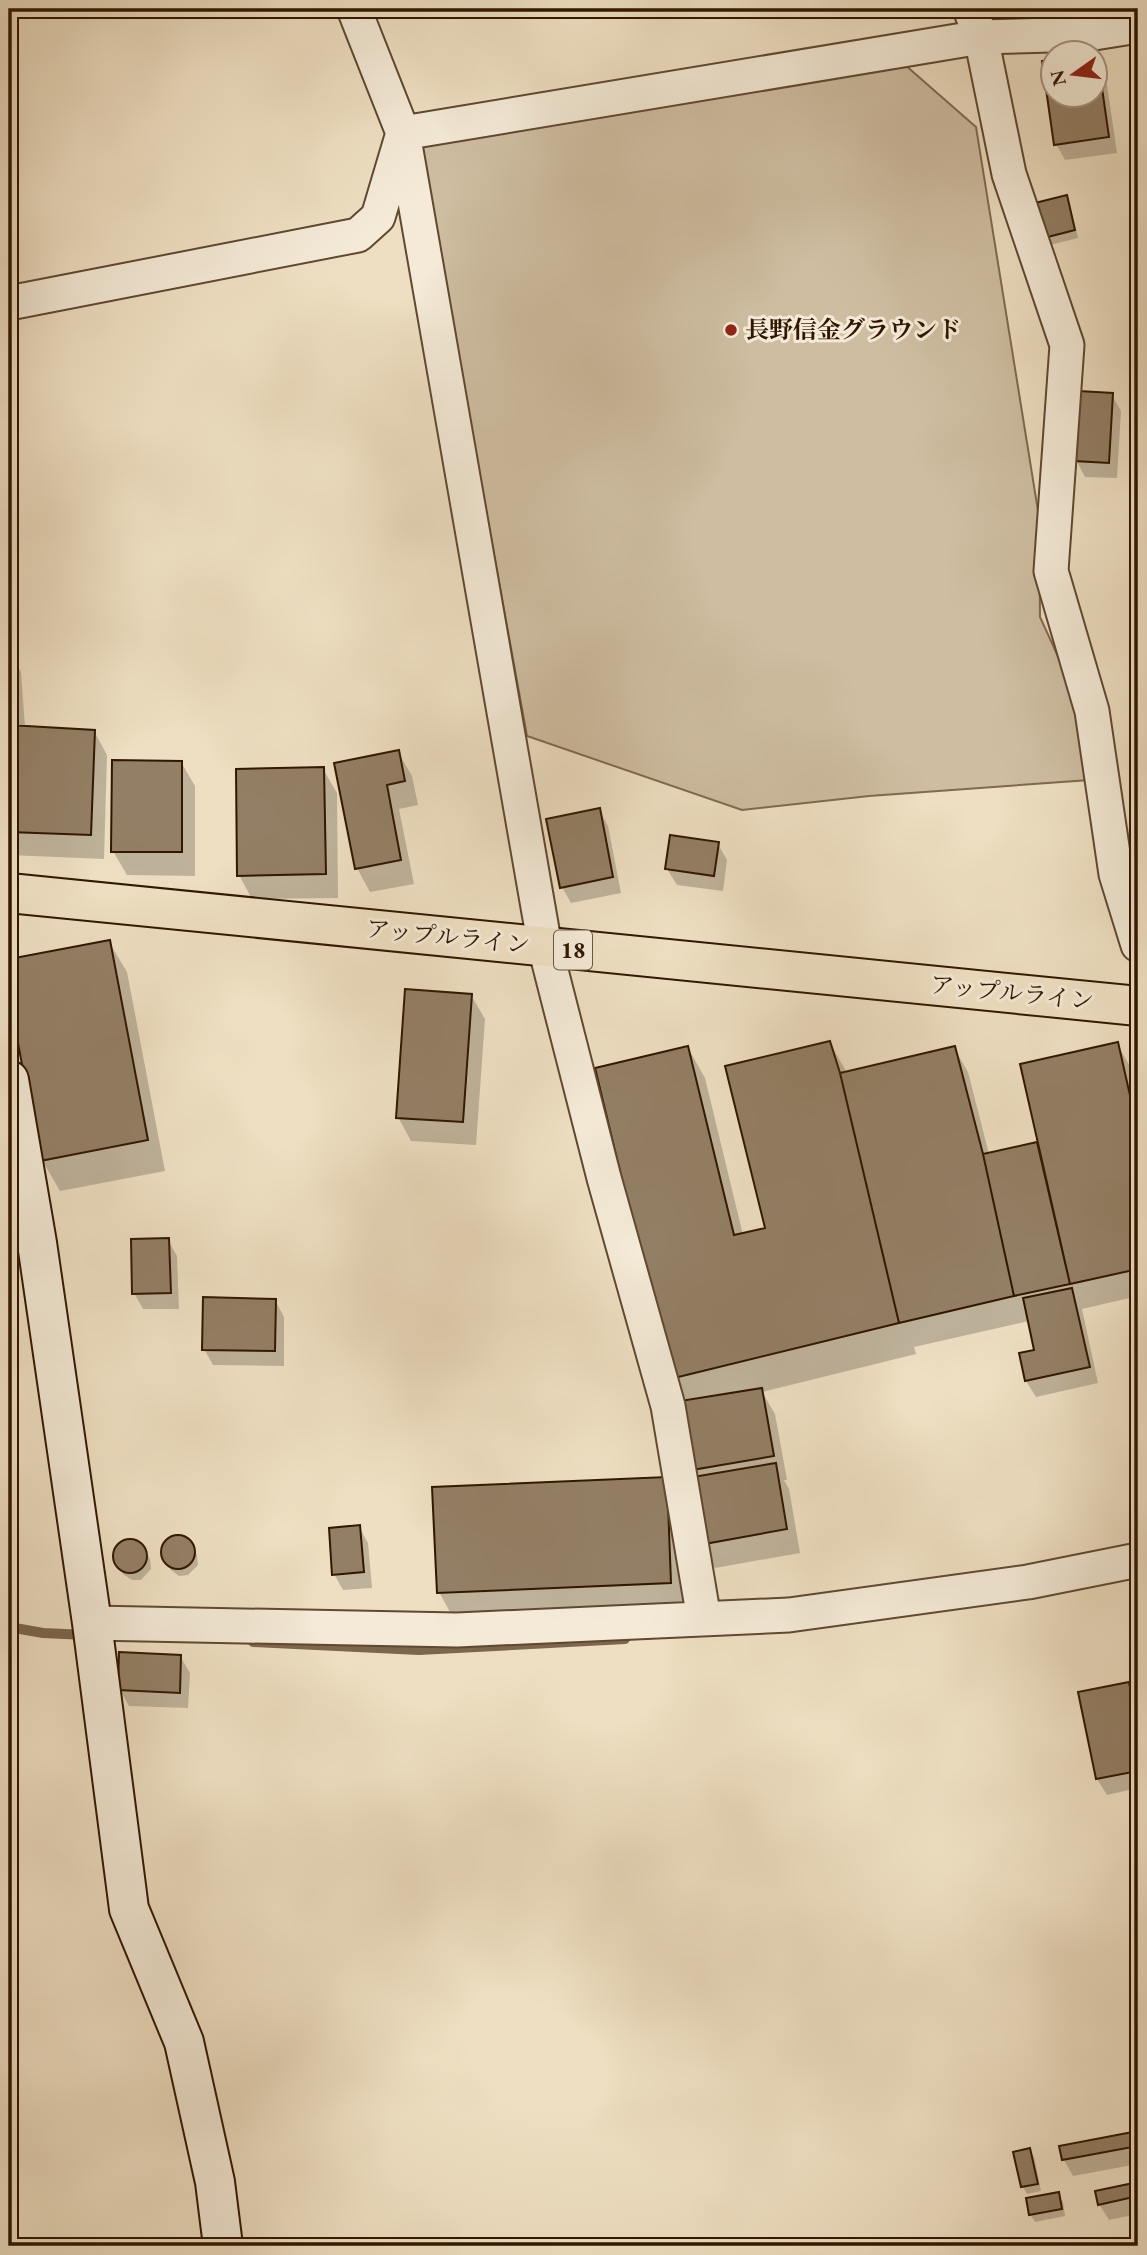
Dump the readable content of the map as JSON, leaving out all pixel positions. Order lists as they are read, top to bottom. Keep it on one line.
{"streets":{"highway":["アップルライン","18"]},"places":["長野信金グラウンド"],"north":"left"}
